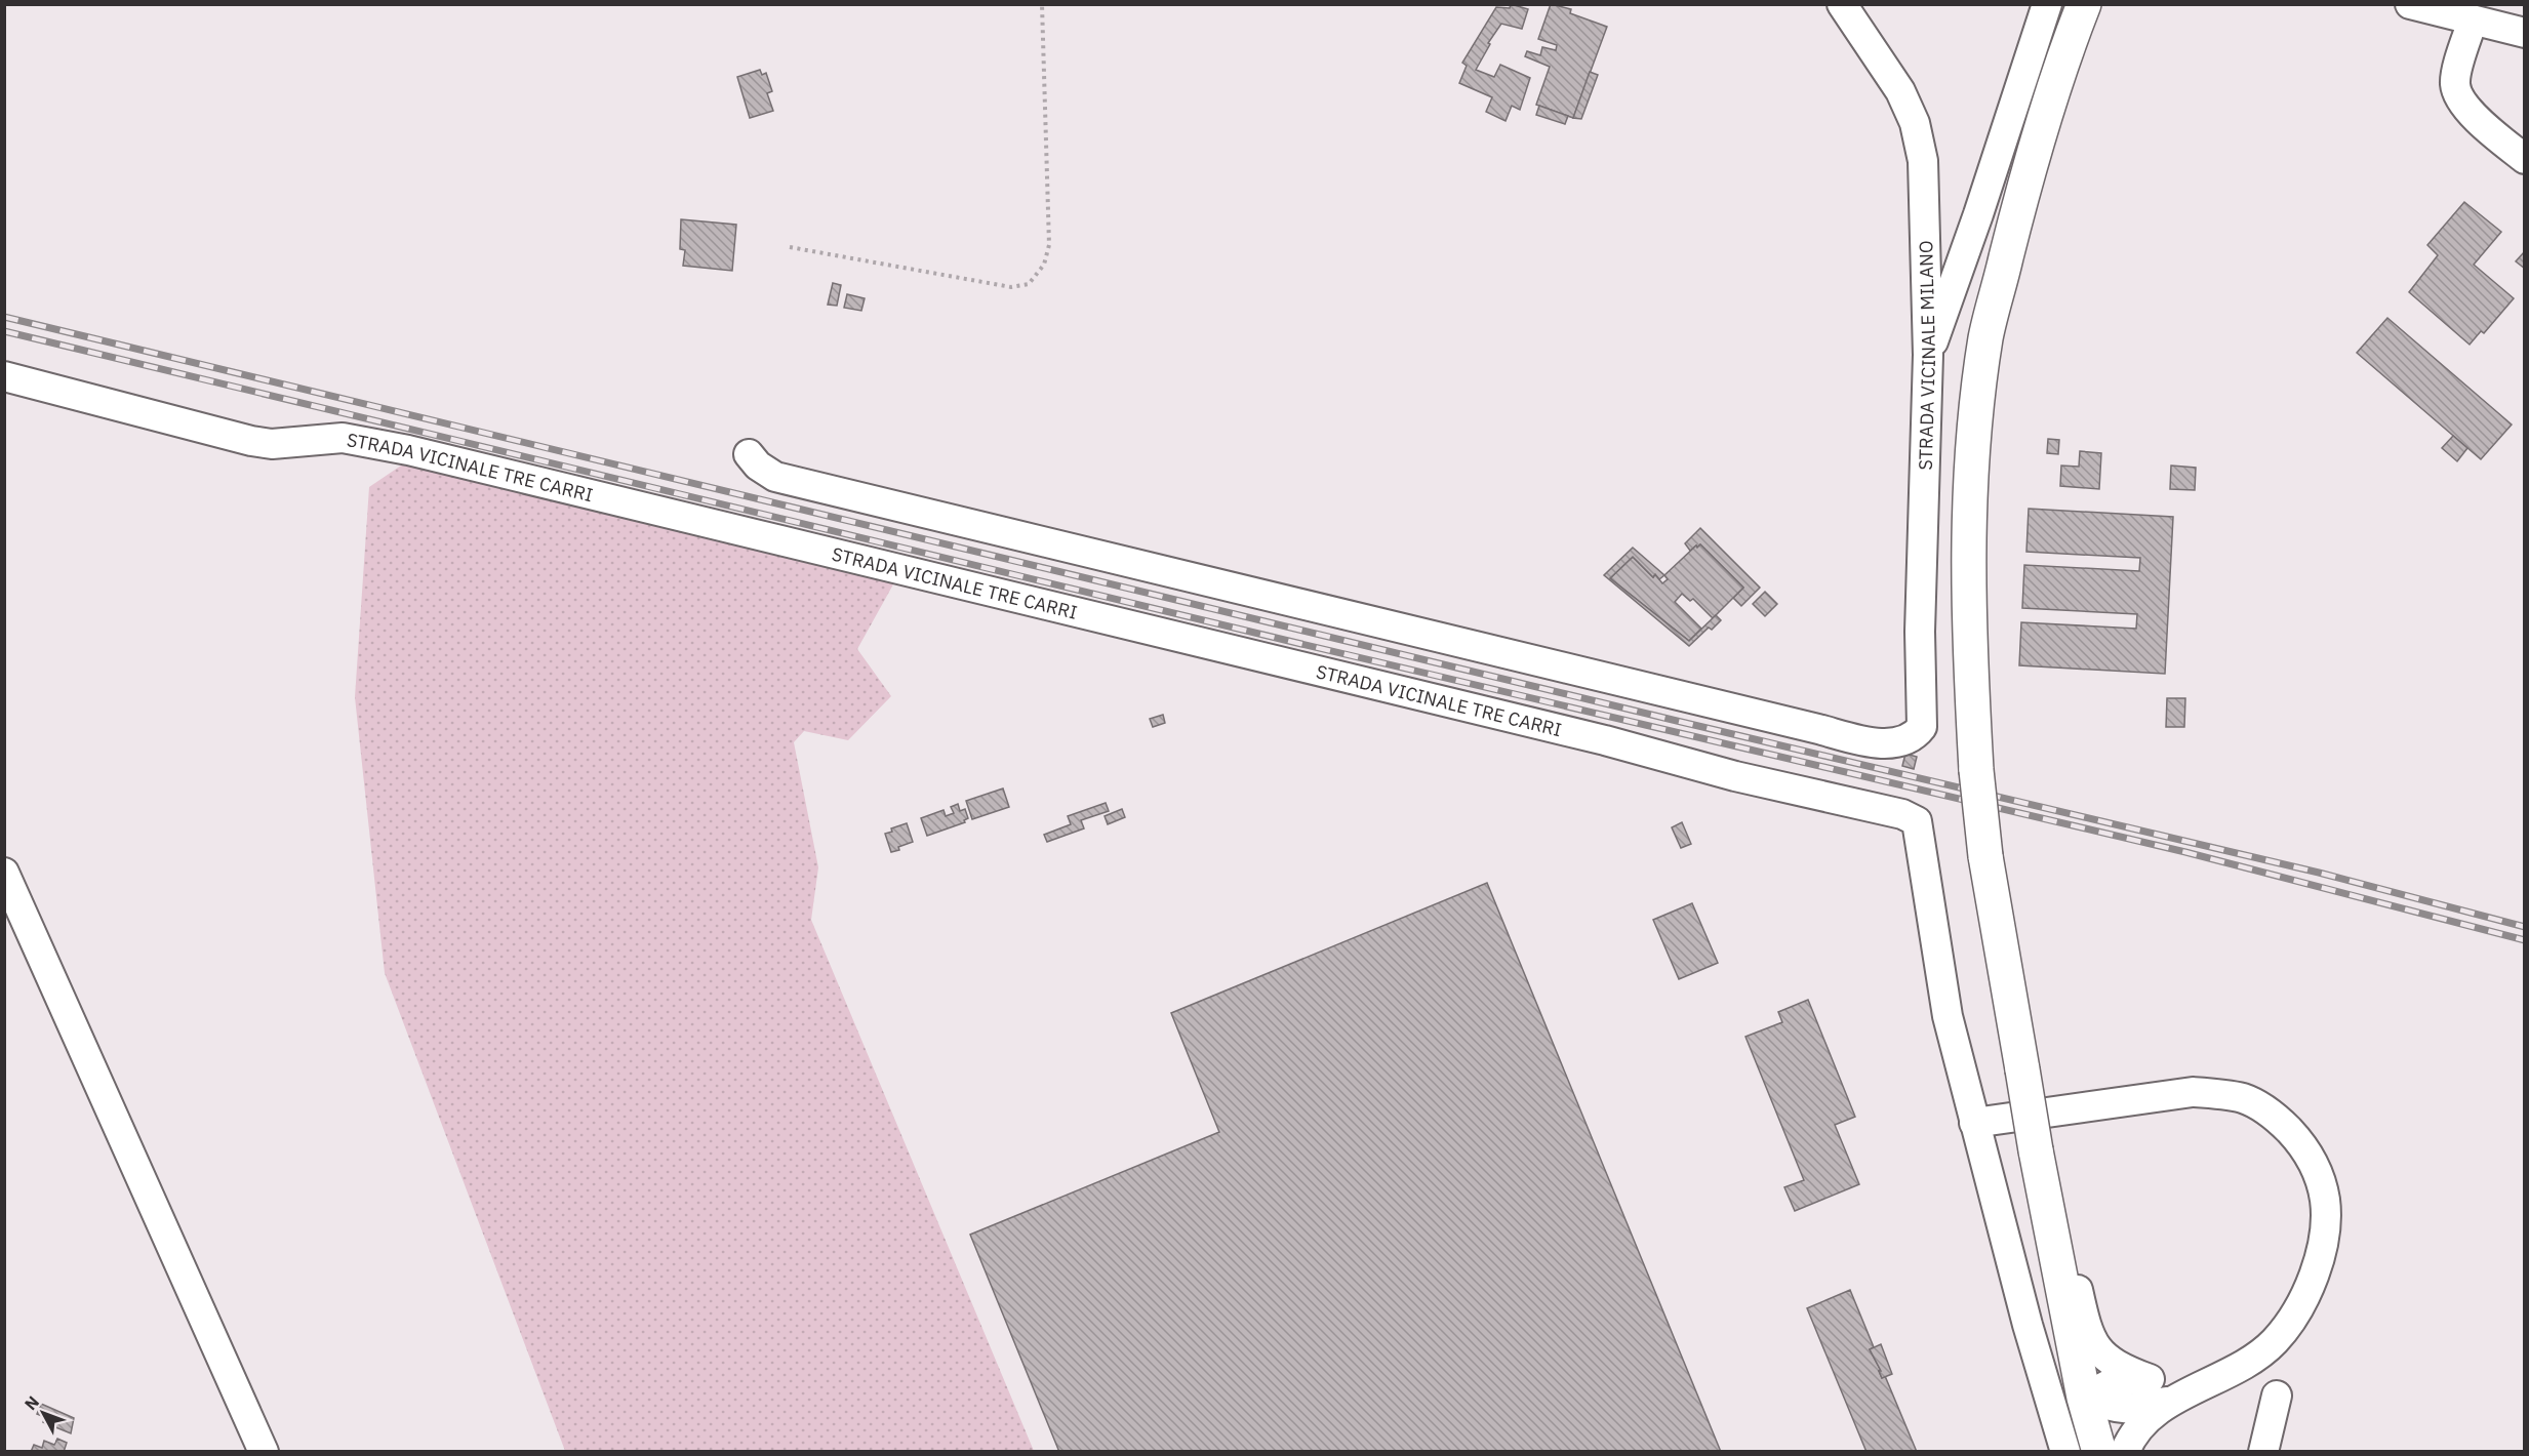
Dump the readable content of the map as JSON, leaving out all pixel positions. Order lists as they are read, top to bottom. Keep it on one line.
{"streets":{"street":["STRADA VICINALE MILANO","STRADA VICINALE TRE CARRI"]},"north":"top left"}
